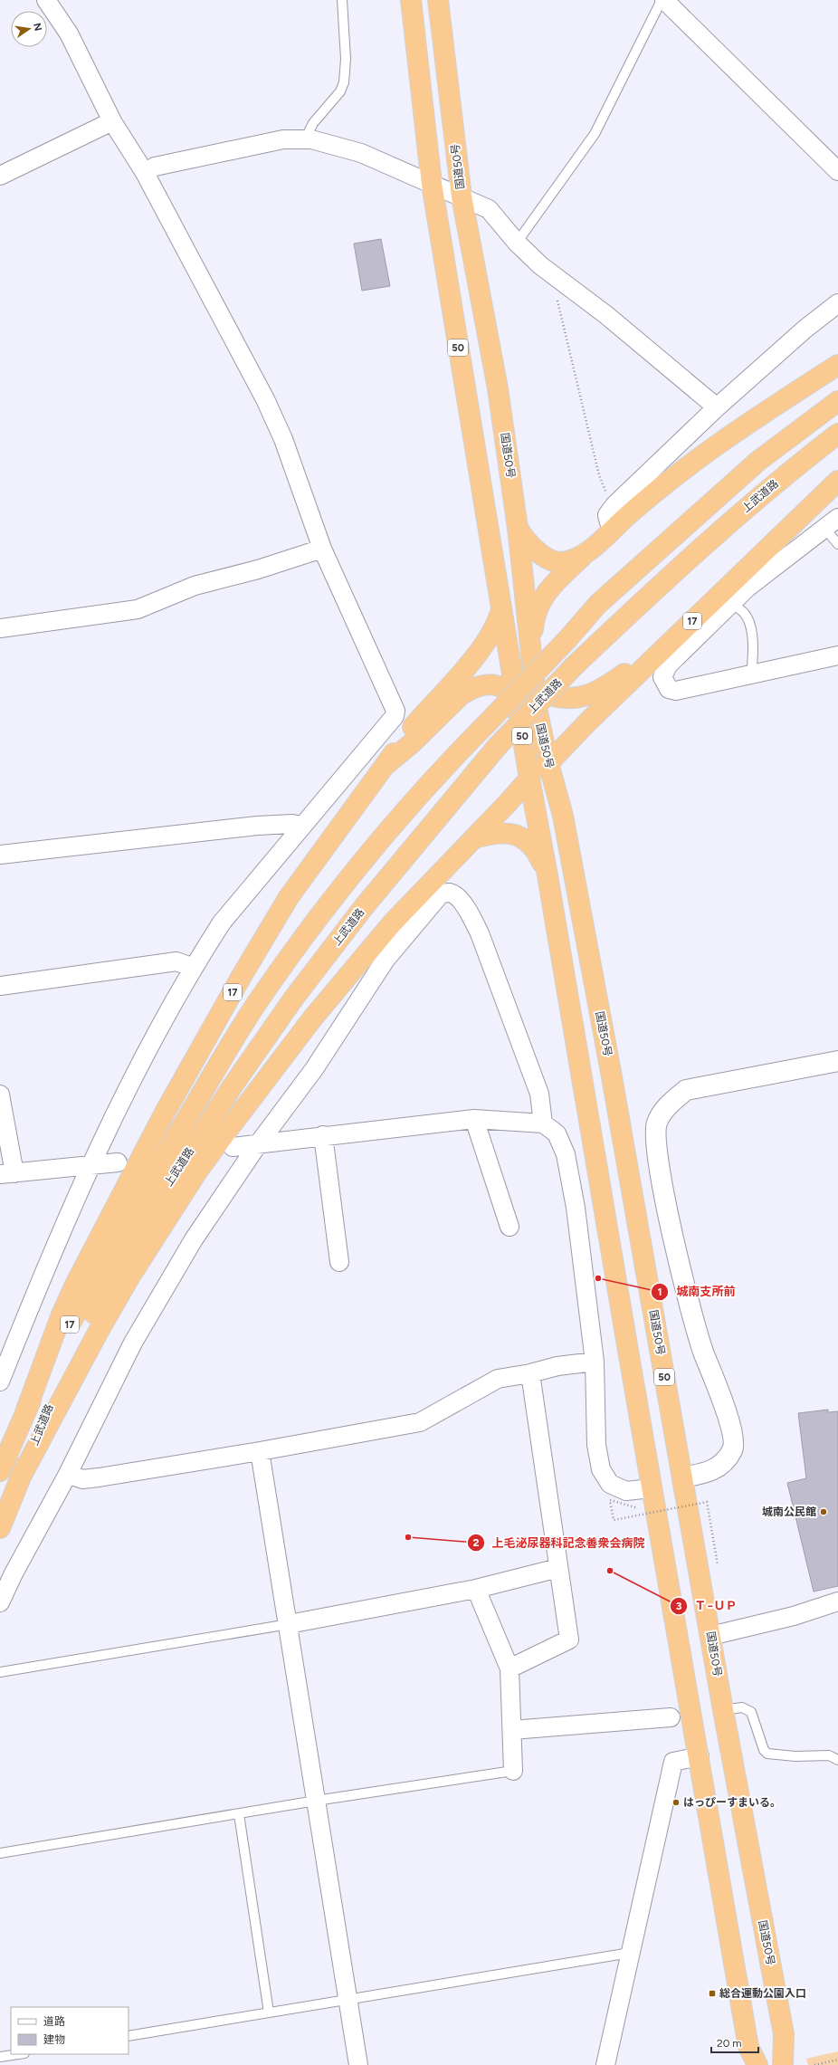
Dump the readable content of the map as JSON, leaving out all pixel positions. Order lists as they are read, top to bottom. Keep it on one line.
{"streets":{"highway":["国道50号","50","上武道路","17"]},"crossings":[["国道50号","17"],["上武道路","17"]],"places":{"other":["城南支所前","城南公民館","上毛泌尿器科記念善衆会病院","Ｔ−ＵＰ","はっぴーすまいる。"],"transit":["総合運動公園入口"]},"legend":["道路","建物"],"scale_bar":"20 m","north":"right"}
